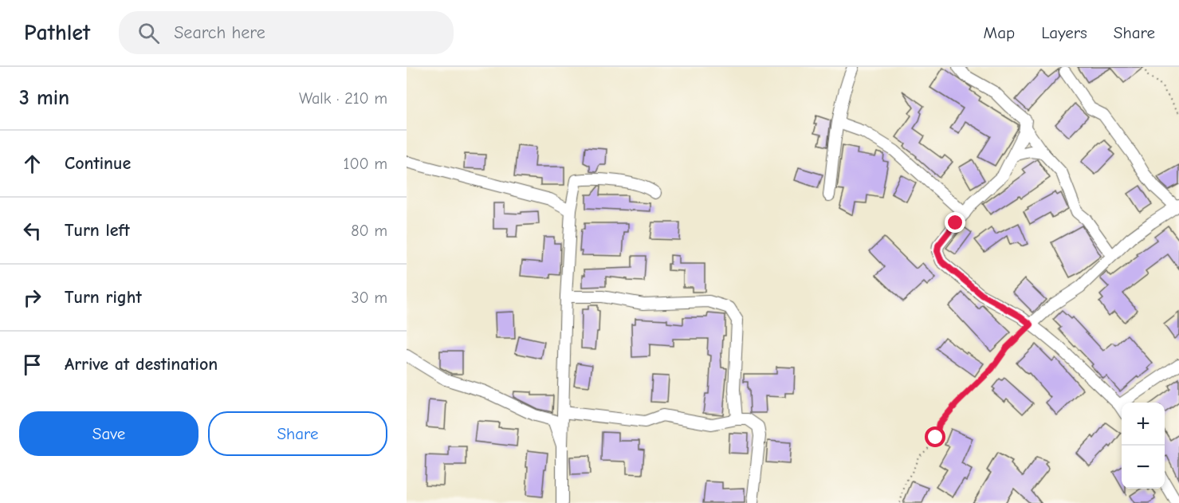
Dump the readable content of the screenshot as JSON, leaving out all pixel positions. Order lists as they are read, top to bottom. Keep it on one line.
{"page":{"header":"Pathlet","search":"Search here","nav":["Map","Layers","Share"],"heading":["3 min","Walk · 210 m"],"list":[["Continue","100 m"],["Turn left","80 m"],["Turn right","30 m"],"Arrive at destination"],"buttons":["Save","Share"],"map_buttons":["+","−"]}}
